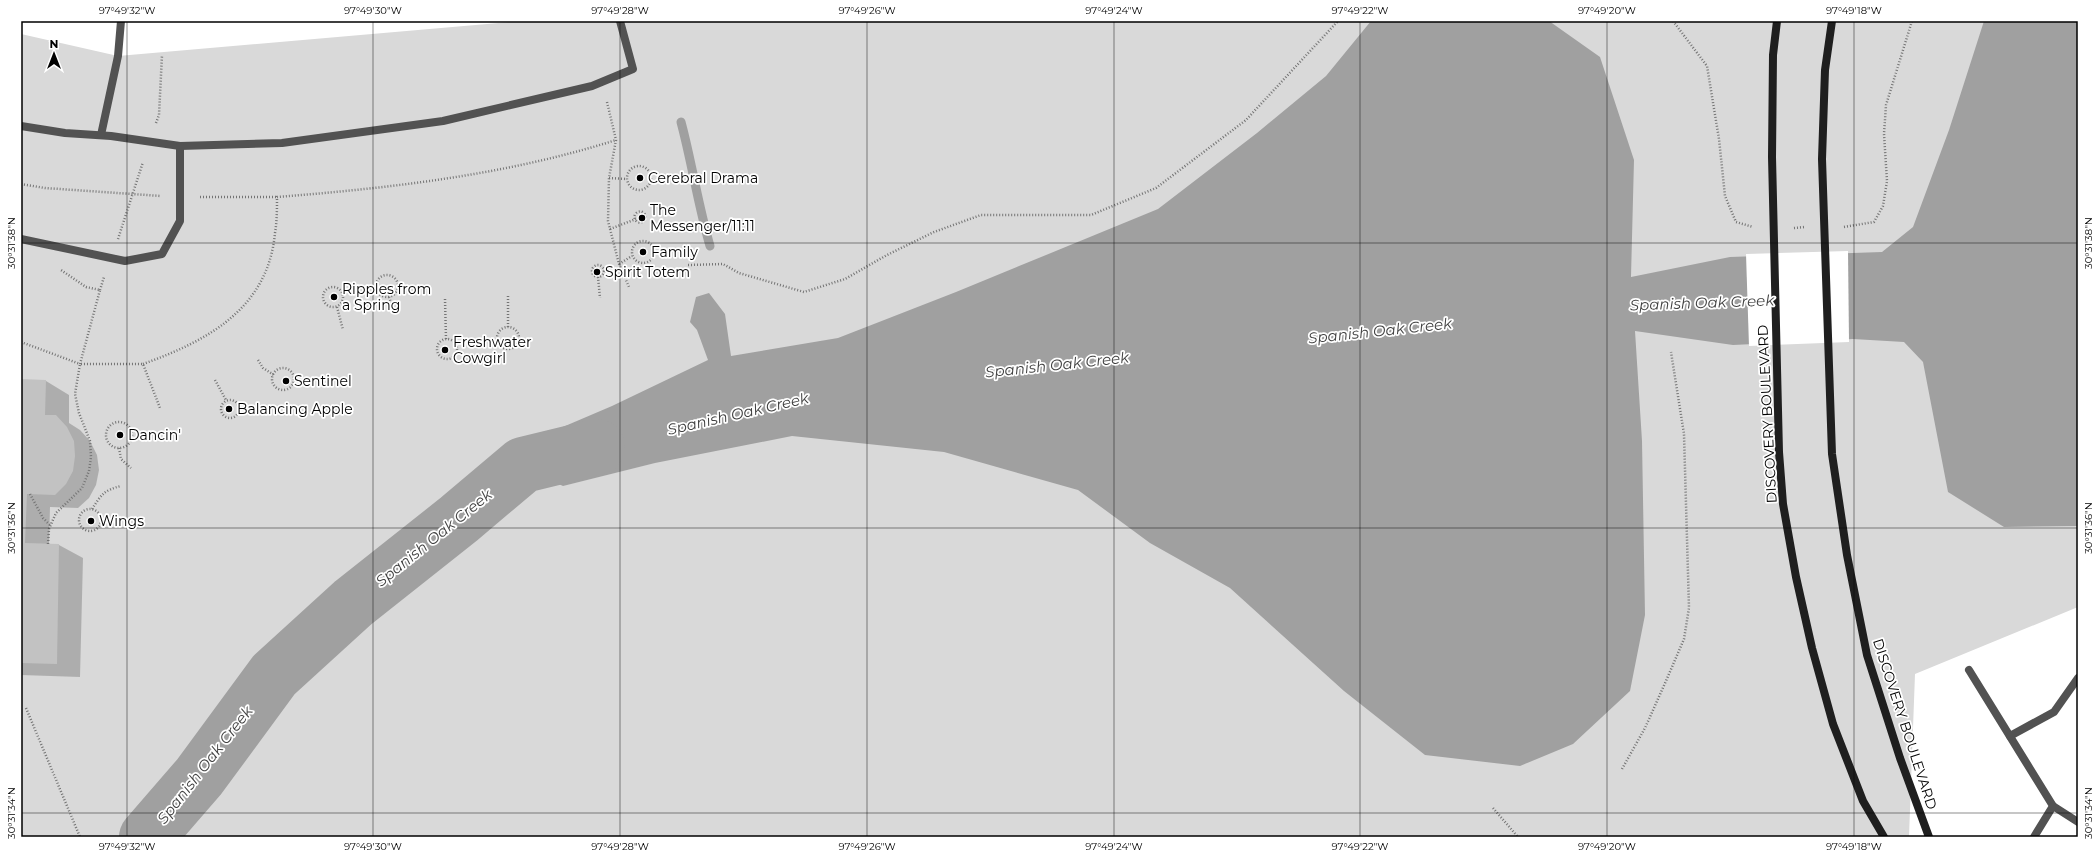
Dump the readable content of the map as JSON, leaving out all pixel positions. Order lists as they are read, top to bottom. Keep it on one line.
{"streets":{"street":["DISCOVERY BOULEVARD"]},"water":["Spanish Oak Creek"],"places":["Cerebral Drama","The Messenger/11:11","Family","Spirit Totem","Ripples from a Spring","Freshwater Cowgirl","Sentinel","Balancing Apple","Dancin'","Wings"],"north":"top","coordinates":["97°49'32\"W","97°49'30\"W","97°49'28\"W","97°49'26\"W","97°49'24\"W","97°49'22\"W","97°49'20\"W","97°49'18\"W","30°31'38\"N","30°31'36\"N","30°31'34\"N"]}
